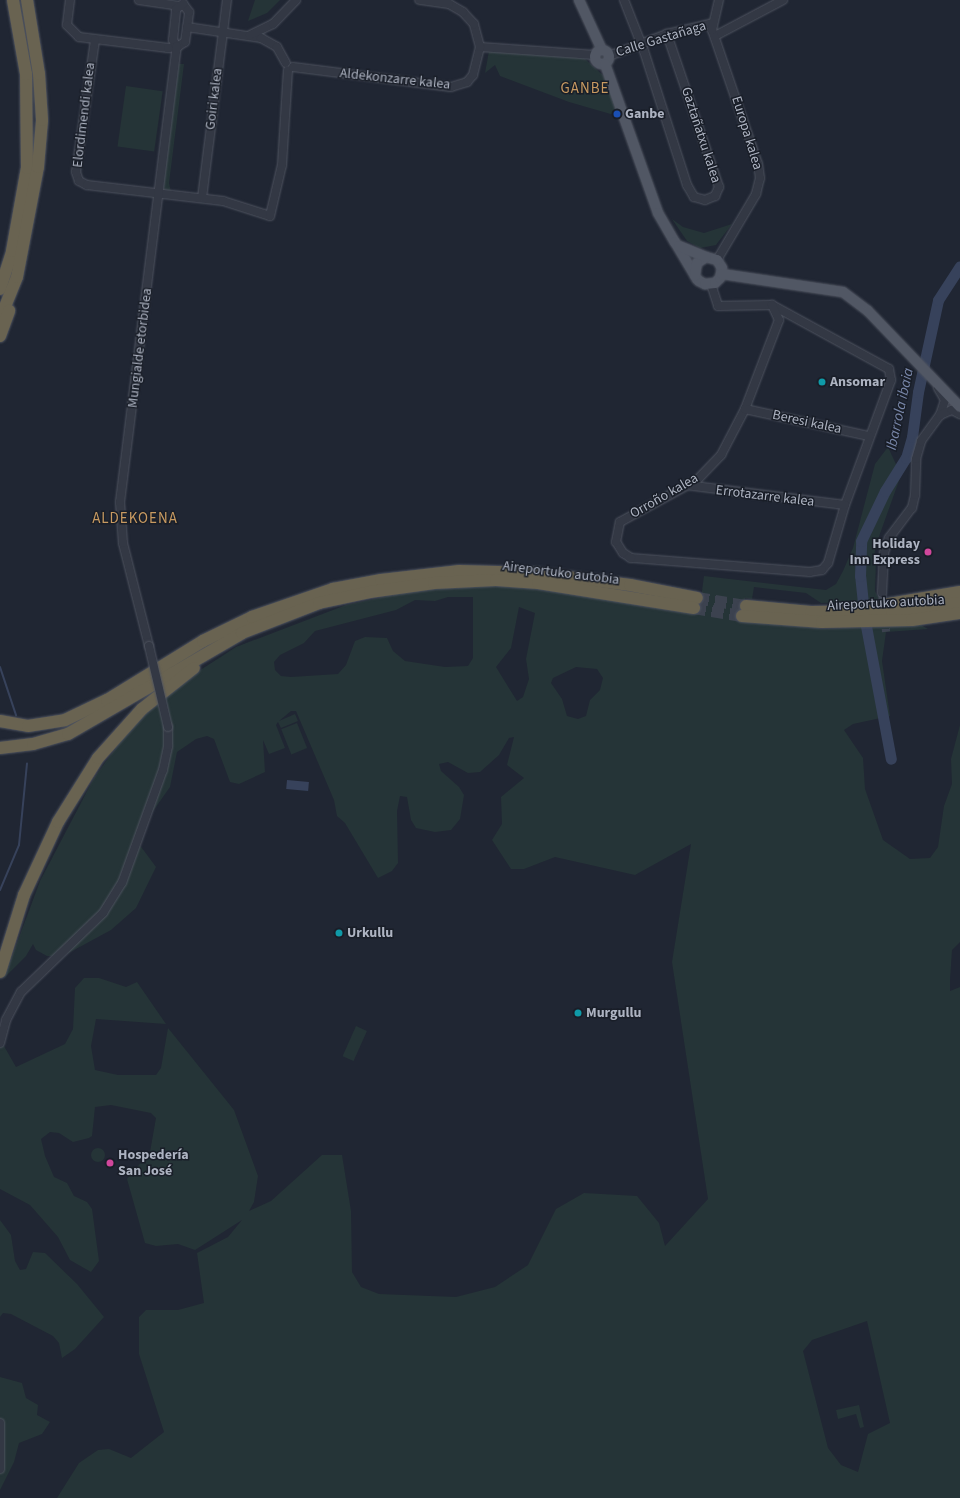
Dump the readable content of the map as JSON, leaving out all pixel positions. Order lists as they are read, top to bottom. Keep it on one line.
{"streets":{"highway":["Aireportuko autobia"],"street":["Calle Gastañaga","Aldekonzarre kalea","Goiri kalea","Elordimendi kalea","Europa kalea","Gaztañatxu kalea","Mungialde etorbidea","Beresi kalea","Orroño kalea","Errotazarre kalea"]},"crossings":[["Calle Gastañaga","Europa kalea"],["Calle Gastañaga","Gaztañatxu kalea"],["Elordimendi kalea","Mungialde etorbidea"],["Beresi kalea","Orroño kalea"],["Orroño kalea","Errotazarre kalea"]],"districts":["GANBE","ALDEKOENA"],"water":["Ibarrola ibaia"],"places":["Ganbe","Ansomar","Holiday Inn Express","Urkullu","Murgullu","Hospedería San José"]}
